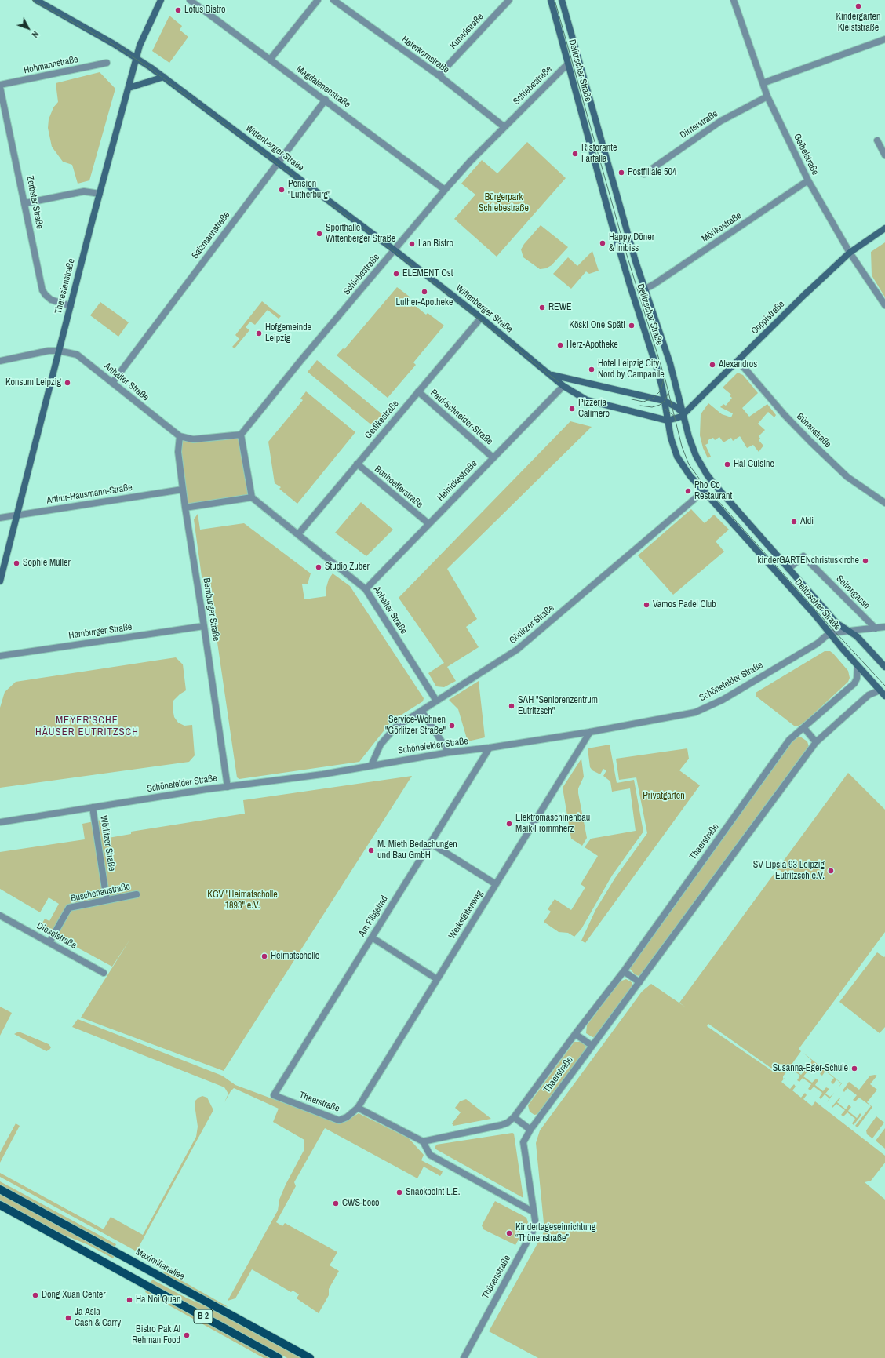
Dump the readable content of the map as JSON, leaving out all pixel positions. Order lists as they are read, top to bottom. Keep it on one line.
{"streets":{"main road":["Delitzscher Straße","Wittenberger Straße","Theresienstraße","Coppistraße","Maximilianallee","B 2"],"street":["Kunadstraße","Haferkornstraße","Hohmannstraße","Schiebestraße","Magdalenenstraße","Dinterstraße","Geibelstraße","Zerbster Straße","Mörikestraße","Salzmannstraße","Anhalter Straße","Paul-Schneider-Straße","Gedikestraße","Bünaustraße","Heinickestraße","Bonhoefferstraße","Arthur-Hausmann-Straße","Seitengasse","Bernburger Straße","Görlitzer Straße","Hamburger Straße","Schönefelder Straße","Thaerstraße","Wörlitzer Straße","Buschenaustraße","Werkstättenweg","Am Flügelrad","Dieselstraße","Thünenstraße"]},"crossings":[["Kunadstraße","Haferkornstraße"],["Haferkornstraße","Schiebestraße"],["Hohmannstraße","Zerbster Straße"],["Delitzscher Straße","Schiebestraße"],["Delitzscher Straße","Wittenberger Straße"],["Delitzscher Straße","Mörikestraße"],["Delitzscher Straße","Coppistraße"],["Delitzscher Straße","Seitengasse"],["Delitzscher Straße","Görlitzer Straße"],["Delitzscher Straße","Schönefelder Straße"],["Delitzscher Straße","Thaerstraße"],["Schiebestraße","Magdalenenstraße"],["Schiebestraße","Wittenberger Straße"],["Magdalenenstraße","Salzmannstraße"],["Dinterstraße","Geibelstraße"],["Wittenberger Straße","Salzmannstraße"],["Wittenberger Straße","Theresienstraße"],["Wittenberger Straße","Coppistraße"],["Wittenberger Straße","Gedikestraße"],["Wittenberger Straße","Heinickestraße"],["Geibelstraße","Mörikestraße"],["Geibelstraße","Coppistraße"],["Zerbster Straße","Theresienstraße"],["Salzmannstraße","Anhalter Straße"],["Theresienstraße","Anhalter Straße"],["Theresienstraße","Arthur-Hausmann-Straße"],["Coppistraße","Bünaustraße"],["Anhalter Straße","Gedikestraße"],["Anhalter Straße","Heinickestraße"],["Anhalter Straße","Bernburger Straße"],["Anhalter Straße","Görlitzer Straße"],["Paul-Schneider-Straße","Gedikestraße"],["Paul-Schneider-Straße","Heinickestraße"],["Gedikestraße","Bonhoefferstraße"],["Heinickestraße","Bonhoefferstraße"],["Arthur-Hausmann-Straße","Bernburger Straße"],["Bernburger Straße","Hamburger Straße"],["Bernburger Straße","Schönefelder Straße"],["Görlitzer Straße","Schönefelder Straße"],["Schönefelder Straße","Wörlitzer Straße"],["Schönefelder Straße","Werkstättenweg"],["Schönefelder Straße","Am Flügelrad"],["Thaerstraße","Werkstättenweg"],["Thaerstraße","Am Flügelrad"],["Thaerstraße","Thünenstraße"],["Wörlitzer Straße","Buschenaustraße"],["Buschenaustraße","Dieselstraße"]],"districts":["MEYER'SCHE HÄUSER EUTRITZSCH"],"parks":["Bürgerpark Schiebestraße","Privatgärten","KGV \"Heimatscholle 1893\" e.V."],"places":["Kindergarten Kleiststraße","Lotus Bistro","Ristorante Farfalla","Postfiliale 504","Pension \"Lutherburg\"","Sporthalle Wittenberger Straße","Happy Döner & Imbiss","Lan Bistro","ELEMENT Ost","Luther-Apotheke","REWE","Köski One Späti","Hofgemeinde Leipzig","Herz-Apotheke","Alexandros","Hotel Leipzig City Nord by Campanile","Konsum Leipzig","Pizzeria Calimero","Hai Cuisine","Pho Co Restaurant","Aldi","kinderGARTENchristuskirche","Sophie Müller","Studio Zuber","Vamos Padel Club","SAH \"Seniorenzentrum Eutritzsch\"","Service-Wohnen \"Görlitzer Straße\"","Elektromaschinenbau Maik Frommherz","M. Mieth Bedachungen und Bau GmbH","SV Lipsia 93 Leipzig Eutritzsch e.V.","Heimatscholle","Susanna-Eger-Schule","Snackpoint L.E.","CWS-boco","Kindertageseinrichtung “Thünenstraße”","Dong Xuan Center","Ha Noi Quan","Ja Asia Cash & Carry","Bistro Pak Al Rehman Food"],"north":"bottom right"}
